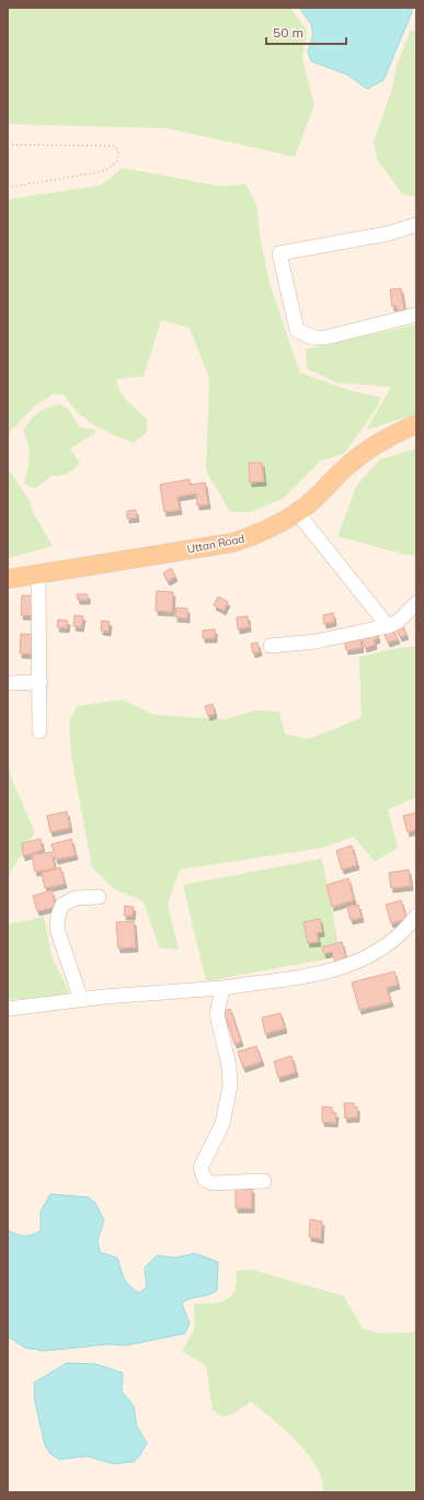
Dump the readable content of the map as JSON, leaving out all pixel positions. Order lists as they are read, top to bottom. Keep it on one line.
{"streets":{"main road":["Uttan Road"]},"scale_bar":"50 m"}
